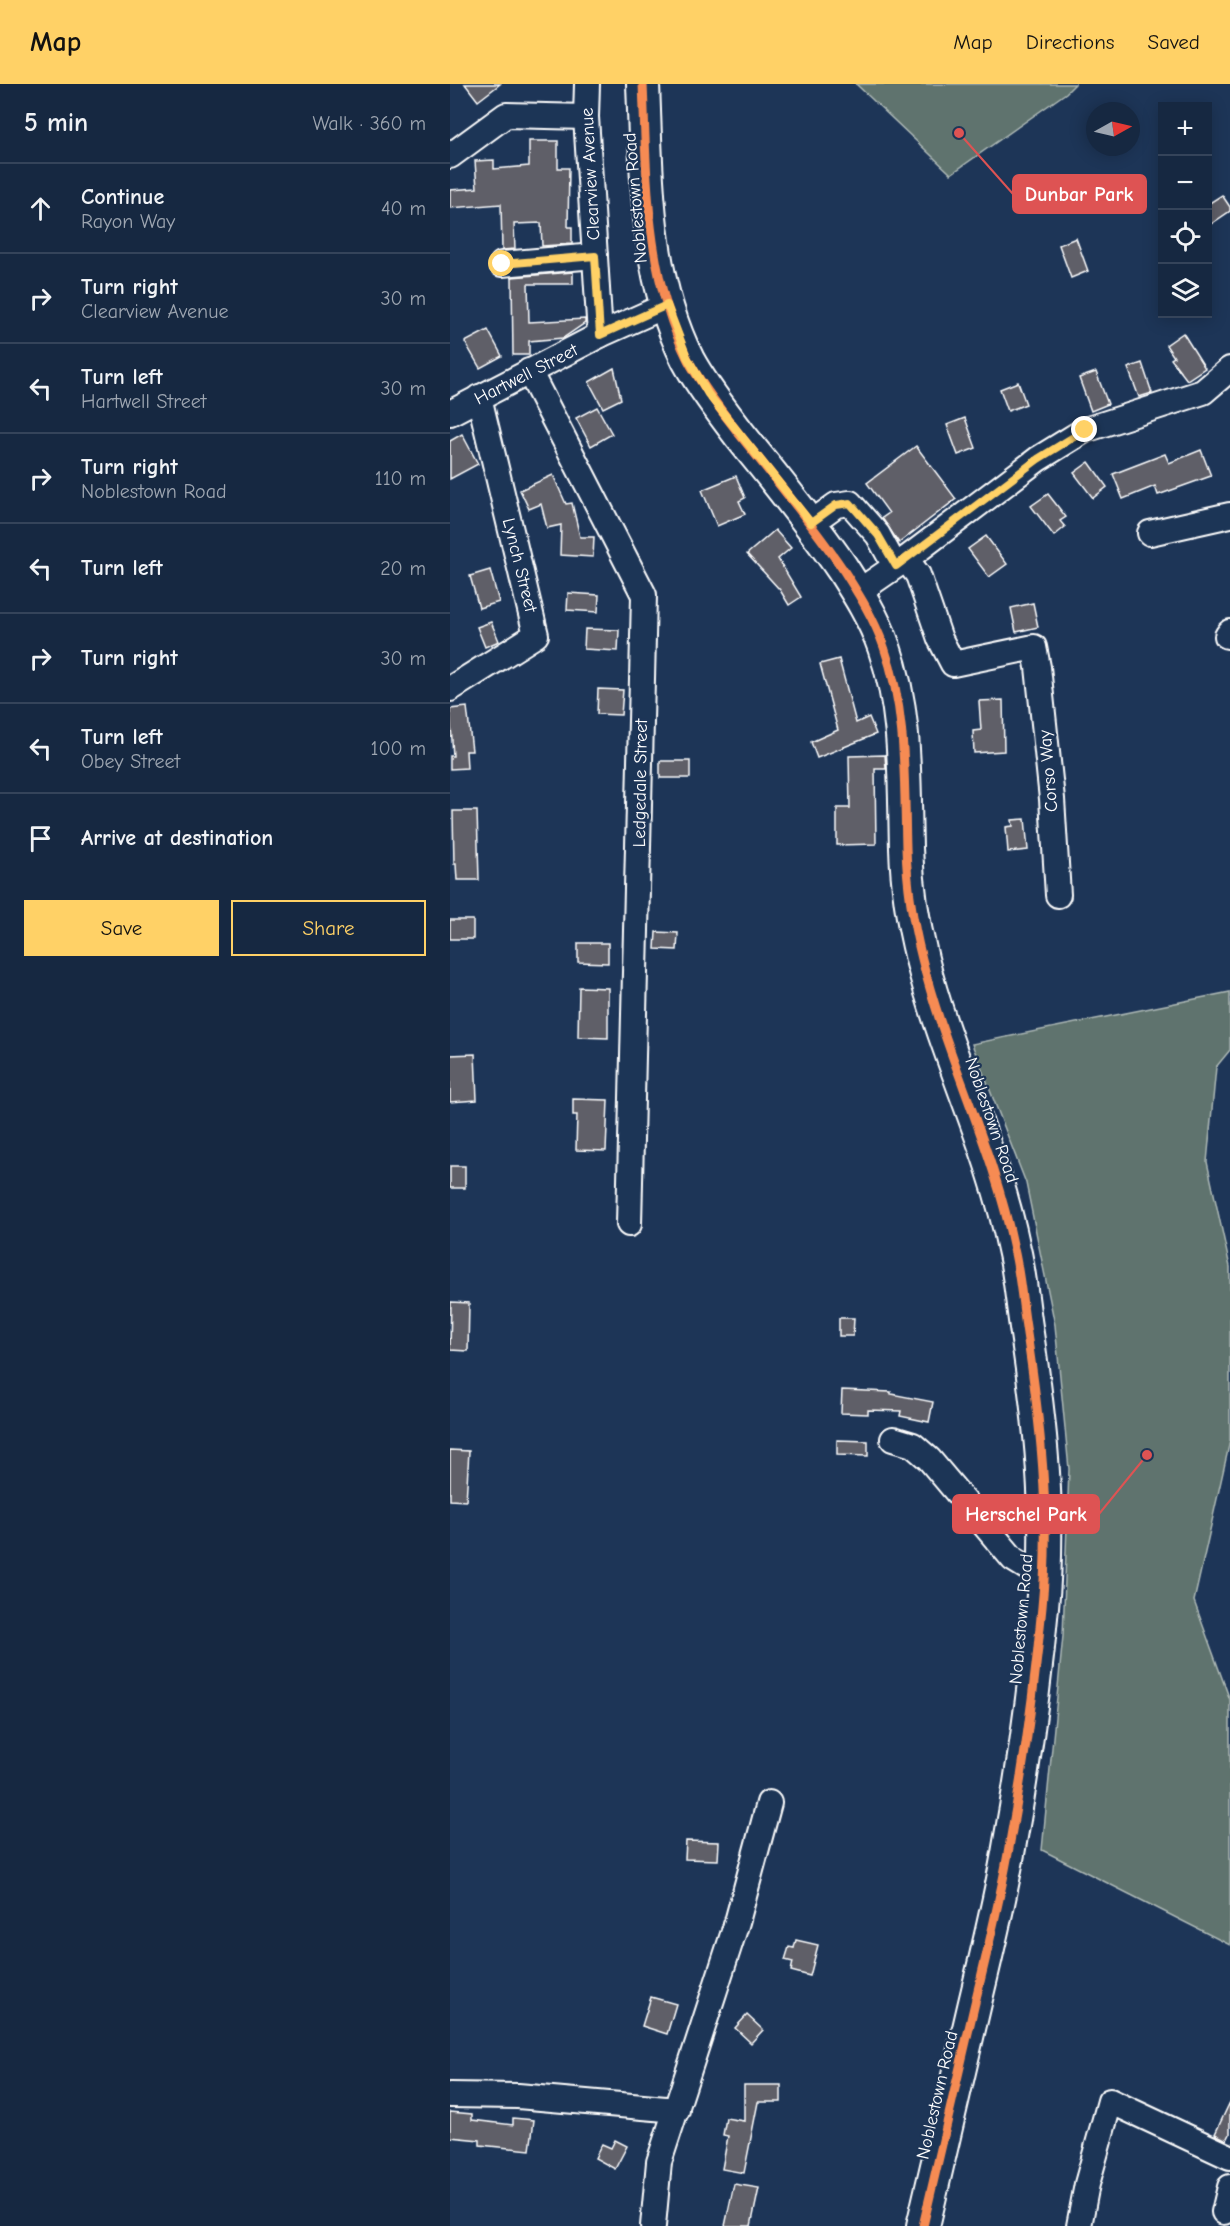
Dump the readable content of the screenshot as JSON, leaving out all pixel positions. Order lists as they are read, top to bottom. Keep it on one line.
{"streets":{"main road":["Noblestown Road"],"street":["Clearview Avenue","Hartwell Street","Lynch Street","Corso Way","Ledgedale Street"]},"crossings":[["Clearview Avenue","Hartwell Street"],["Noblestown Road","Hartwell Street"],["Hartwell Street","Lynch Street"],["Hartwell Street","Ledgedale Street"]],"places":["Dunbar Park","Herschel Park"],"north":"right","page":{"header":"Map","nav":["Map","Directions","Saved"],"heading":["5 min","Walk · 360 m"],"map_buttons":["+","−"],"list":[["Continue","Rayon Way","40 m"],["Turn right","Clearview Avenue","30 m"],["Turn left","Hartwell Street","30 m"],["Turn right","Noblestown Road","110 m"],["Turn left","20 m"],["Turn right","30 m"],["Turn left","Obey Street","100 m"],"Arrive at destination"],"buttons":["Save","Share"]}}
